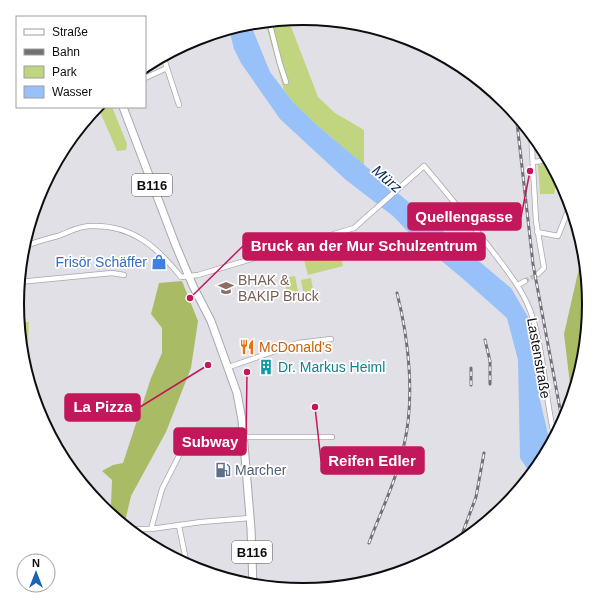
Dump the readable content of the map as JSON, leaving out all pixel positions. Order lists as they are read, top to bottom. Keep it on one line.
{"streets":{"main road":["B116"],"street":["Lastenstraße"]},"crossings":[["B116","Lastenstraße"]],"water":["Mürz"],"places":{"other":["Quellengasse","Bruck an der Mur Schulzentrum","La Pizza","Subway","Reifen Edler"],"shop":["Frisör Schäffer"],"school or university":["BHAK & BAKIP Bruck"],"restaurant":["McDonald's"],"building":["Dr. Markus Heiml"],"fuel station":["Marcher"]},"legend":["Straße","Bahn","Park","Wasser"],"north":"top"}
